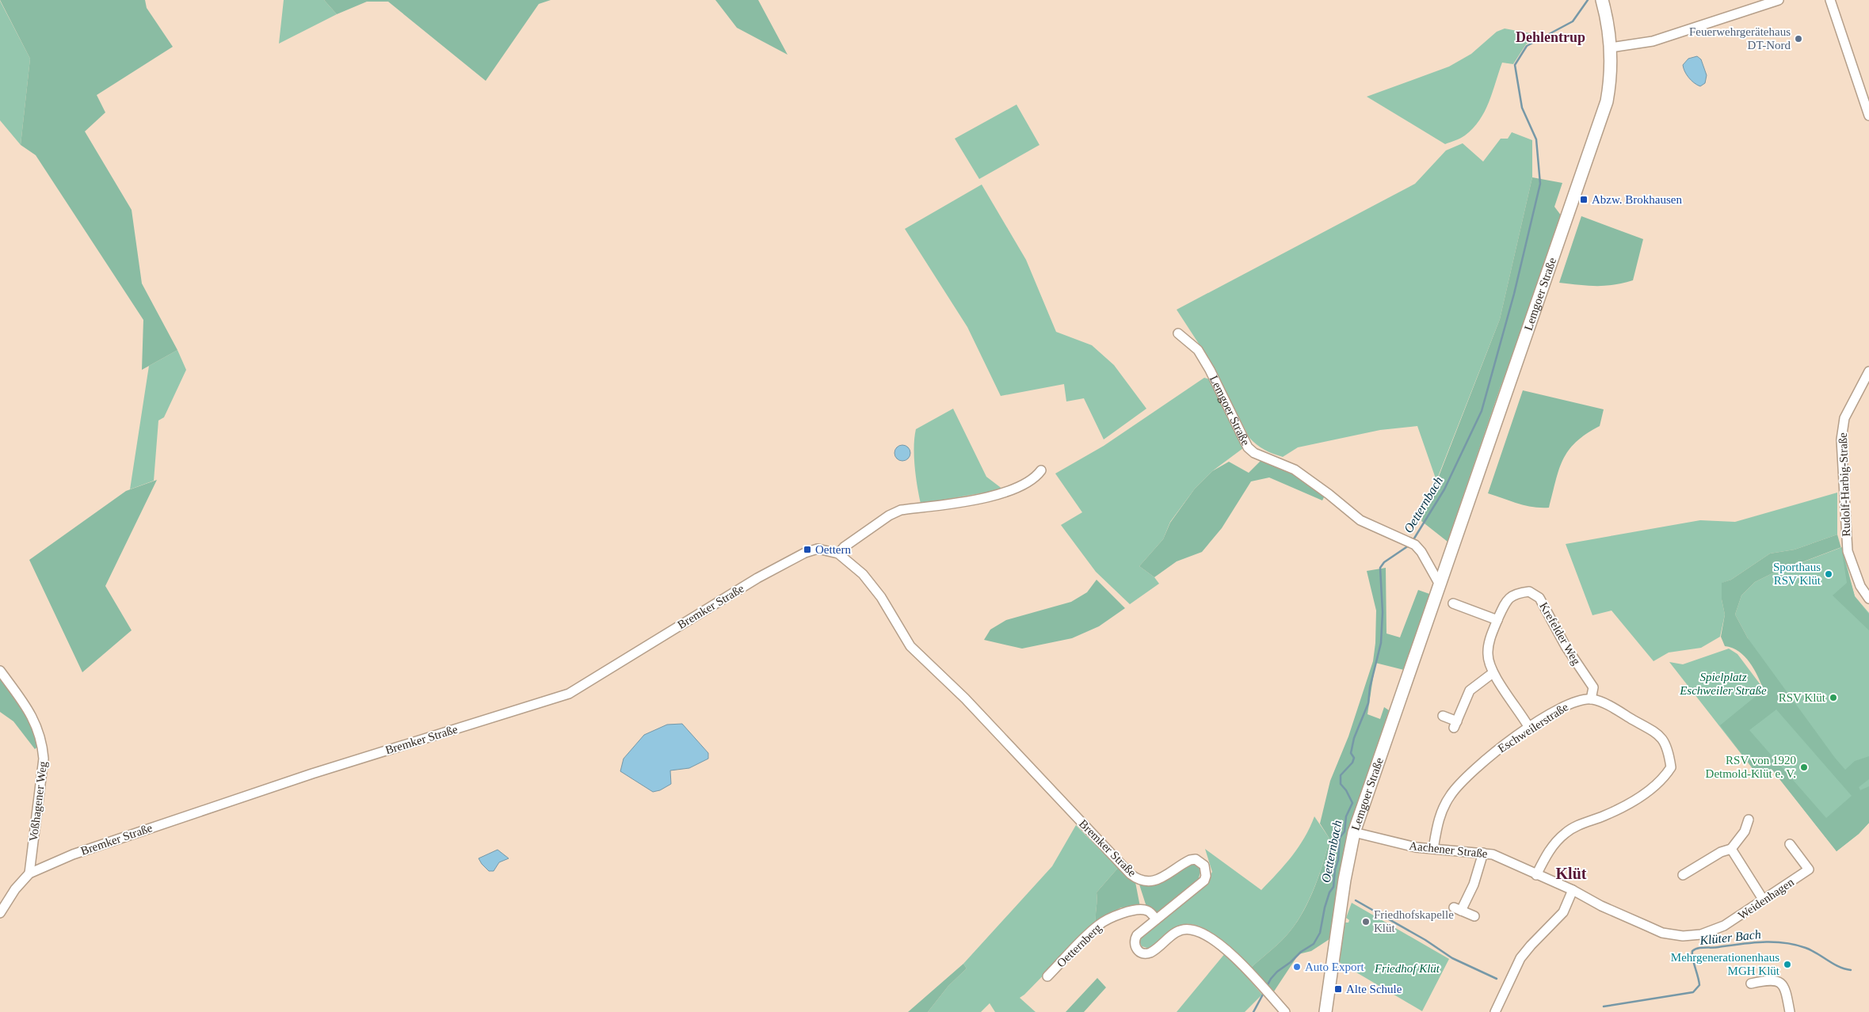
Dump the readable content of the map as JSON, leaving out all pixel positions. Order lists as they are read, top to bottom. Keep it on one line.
{"streets":{"main road":["Lemgoer Straße"],"street":["Rudolf-Harbig-Straße","Bremker Straße","Krefelder Weg","Eschweilerstraße","Voßhagener Weg","Aachener Straße","Weidenhagen","Oetternberg"]},"crossings":[["Lemgoer Straße","Aachener Straße"],["Bremker Straße","Voßhagener Weg"],["Bremker Straße","Oetternberg"],["Krefelder Weg","Eschweilerstraße"],["Eschweilerstraße","Aachener Straße"],["Aachener Straße","Weidenhagen"]],"districts":["Dehlentrup","Klüt"],"water":["Oetternbach","Klüter Bach"],"parks":["Spielplatz Eschweiler Straße","Friedhof Klüt"],"places":{"other":["Feuerwehrgerätehaus DT-Nord","Sporthaus RSV Klüt","RSV Klüt","RSV von 1920 Detmold-Klüt e. V.","Friedhofskapelle Klüt","Mehrgenerationenhaus MGH Klüt","Auto Export"],"transit":["Abzw. Brokhausen","Oettern","Alte Schule"]}}
